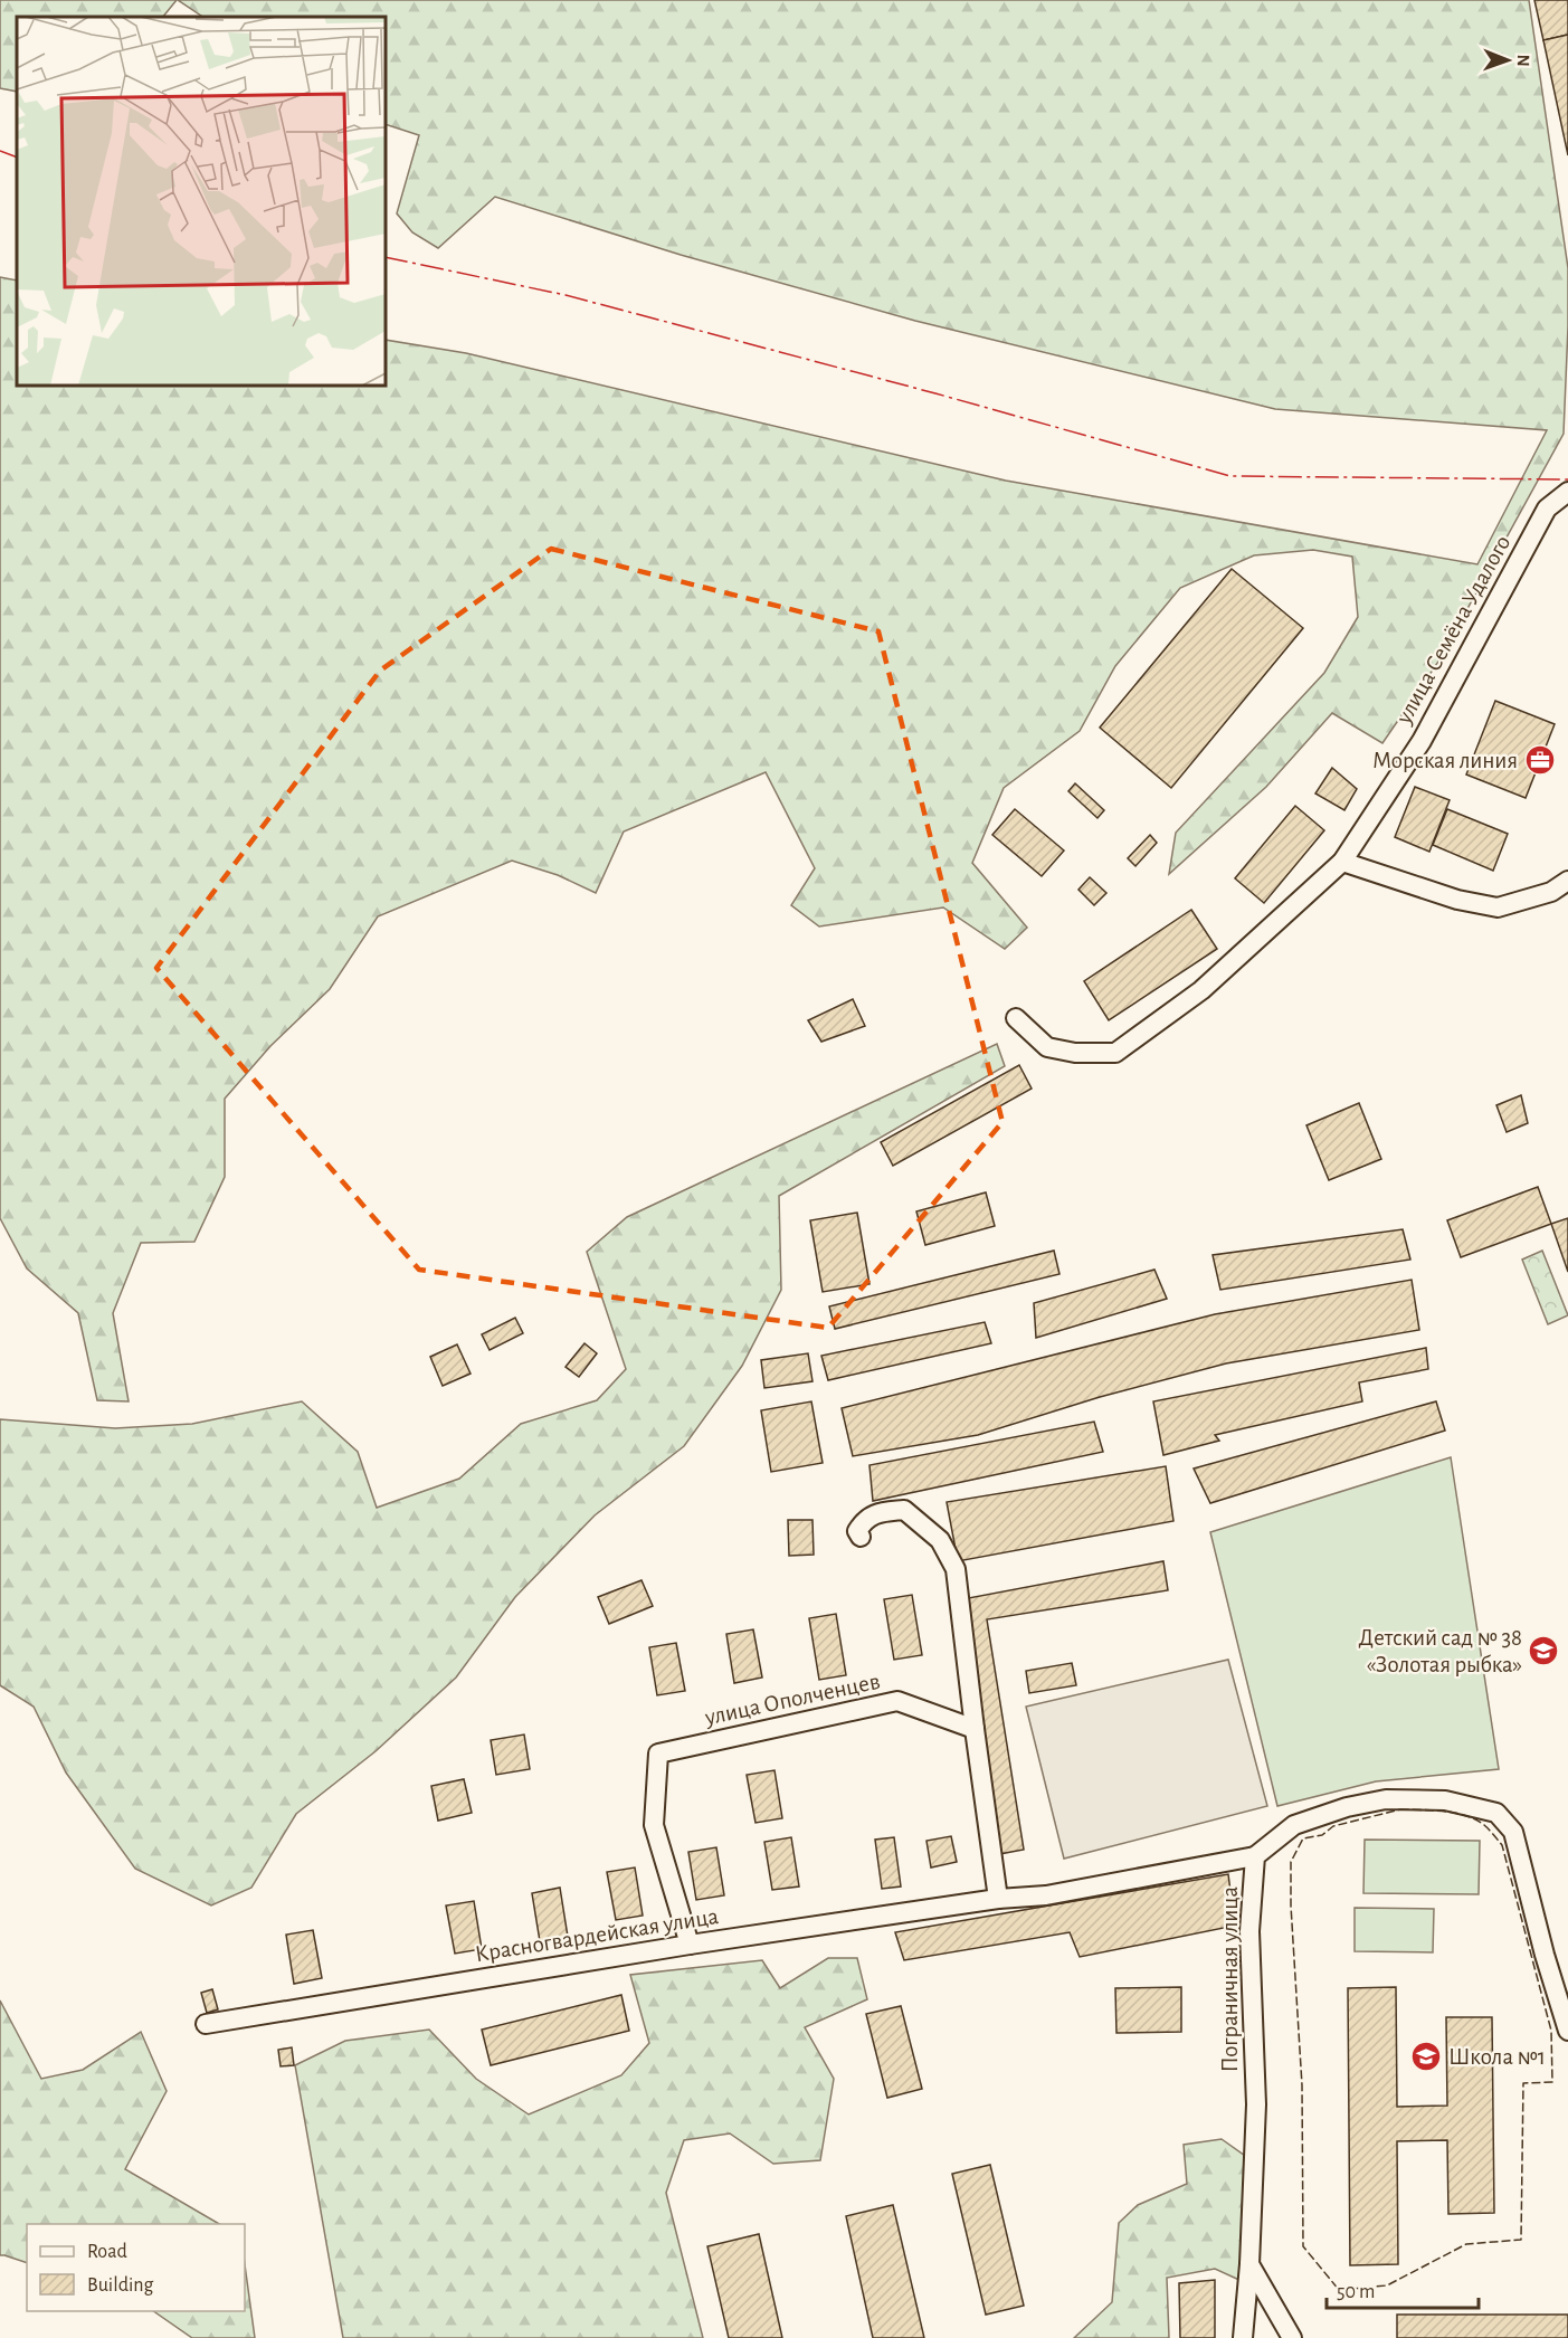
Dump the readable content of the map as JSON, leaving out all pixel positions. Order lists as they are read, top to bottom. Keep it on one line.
{"streets":{"street":["улица Семёна Удалого","улица Ополченцев","Красногвардейская улица","Пограничная улица"]},"crossings":[["улица Ополченцев","Красногвардейская улица"],["Красногвардейская улица","Пограничная улица"]],"places":{"office":["Морская линия"],"school or university":["Детский сад № 38 «Золотая рыбка»","Школа №1"]},"legend":["Road","Building"],"scale_bar":"50 m","north":"right"}
